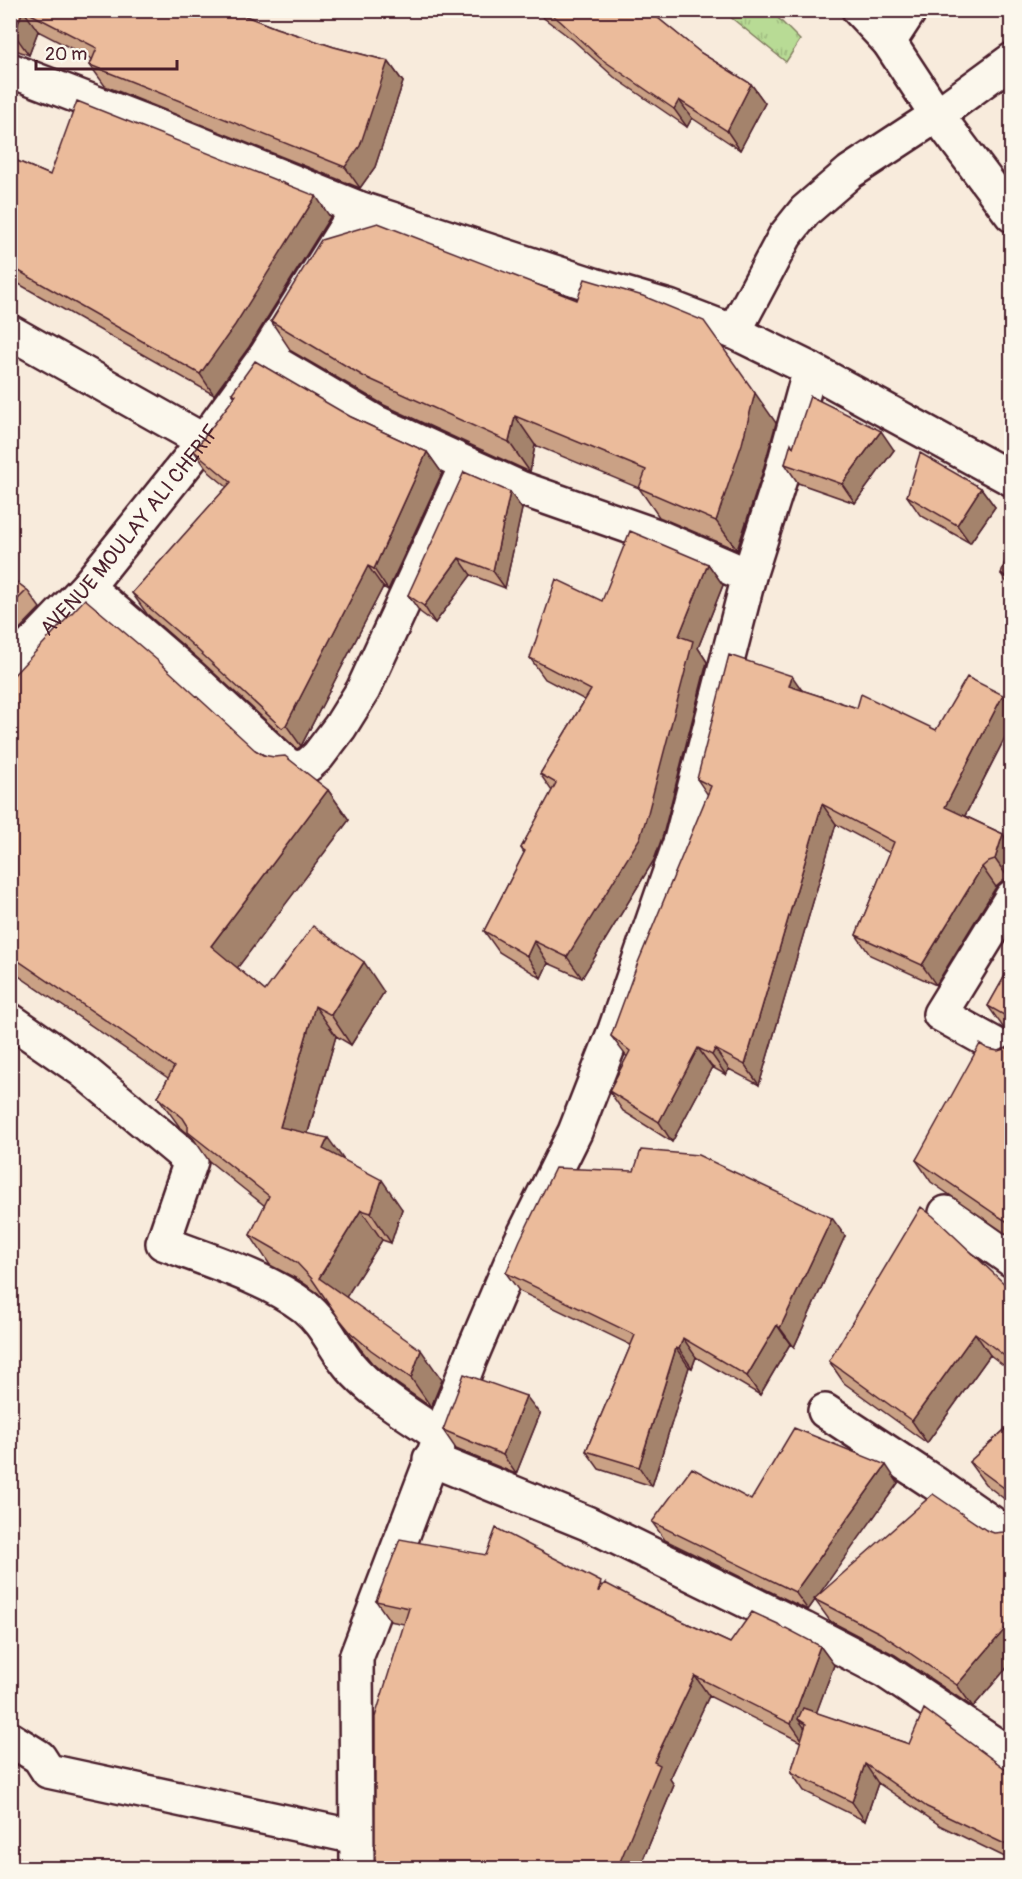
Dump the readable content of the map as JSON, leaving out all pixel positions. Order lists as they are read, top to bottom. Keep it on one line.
{"streets":{"street":["AVENUE MOULAY ALI CHERIF"]},"scale_bar":"20 m"}
